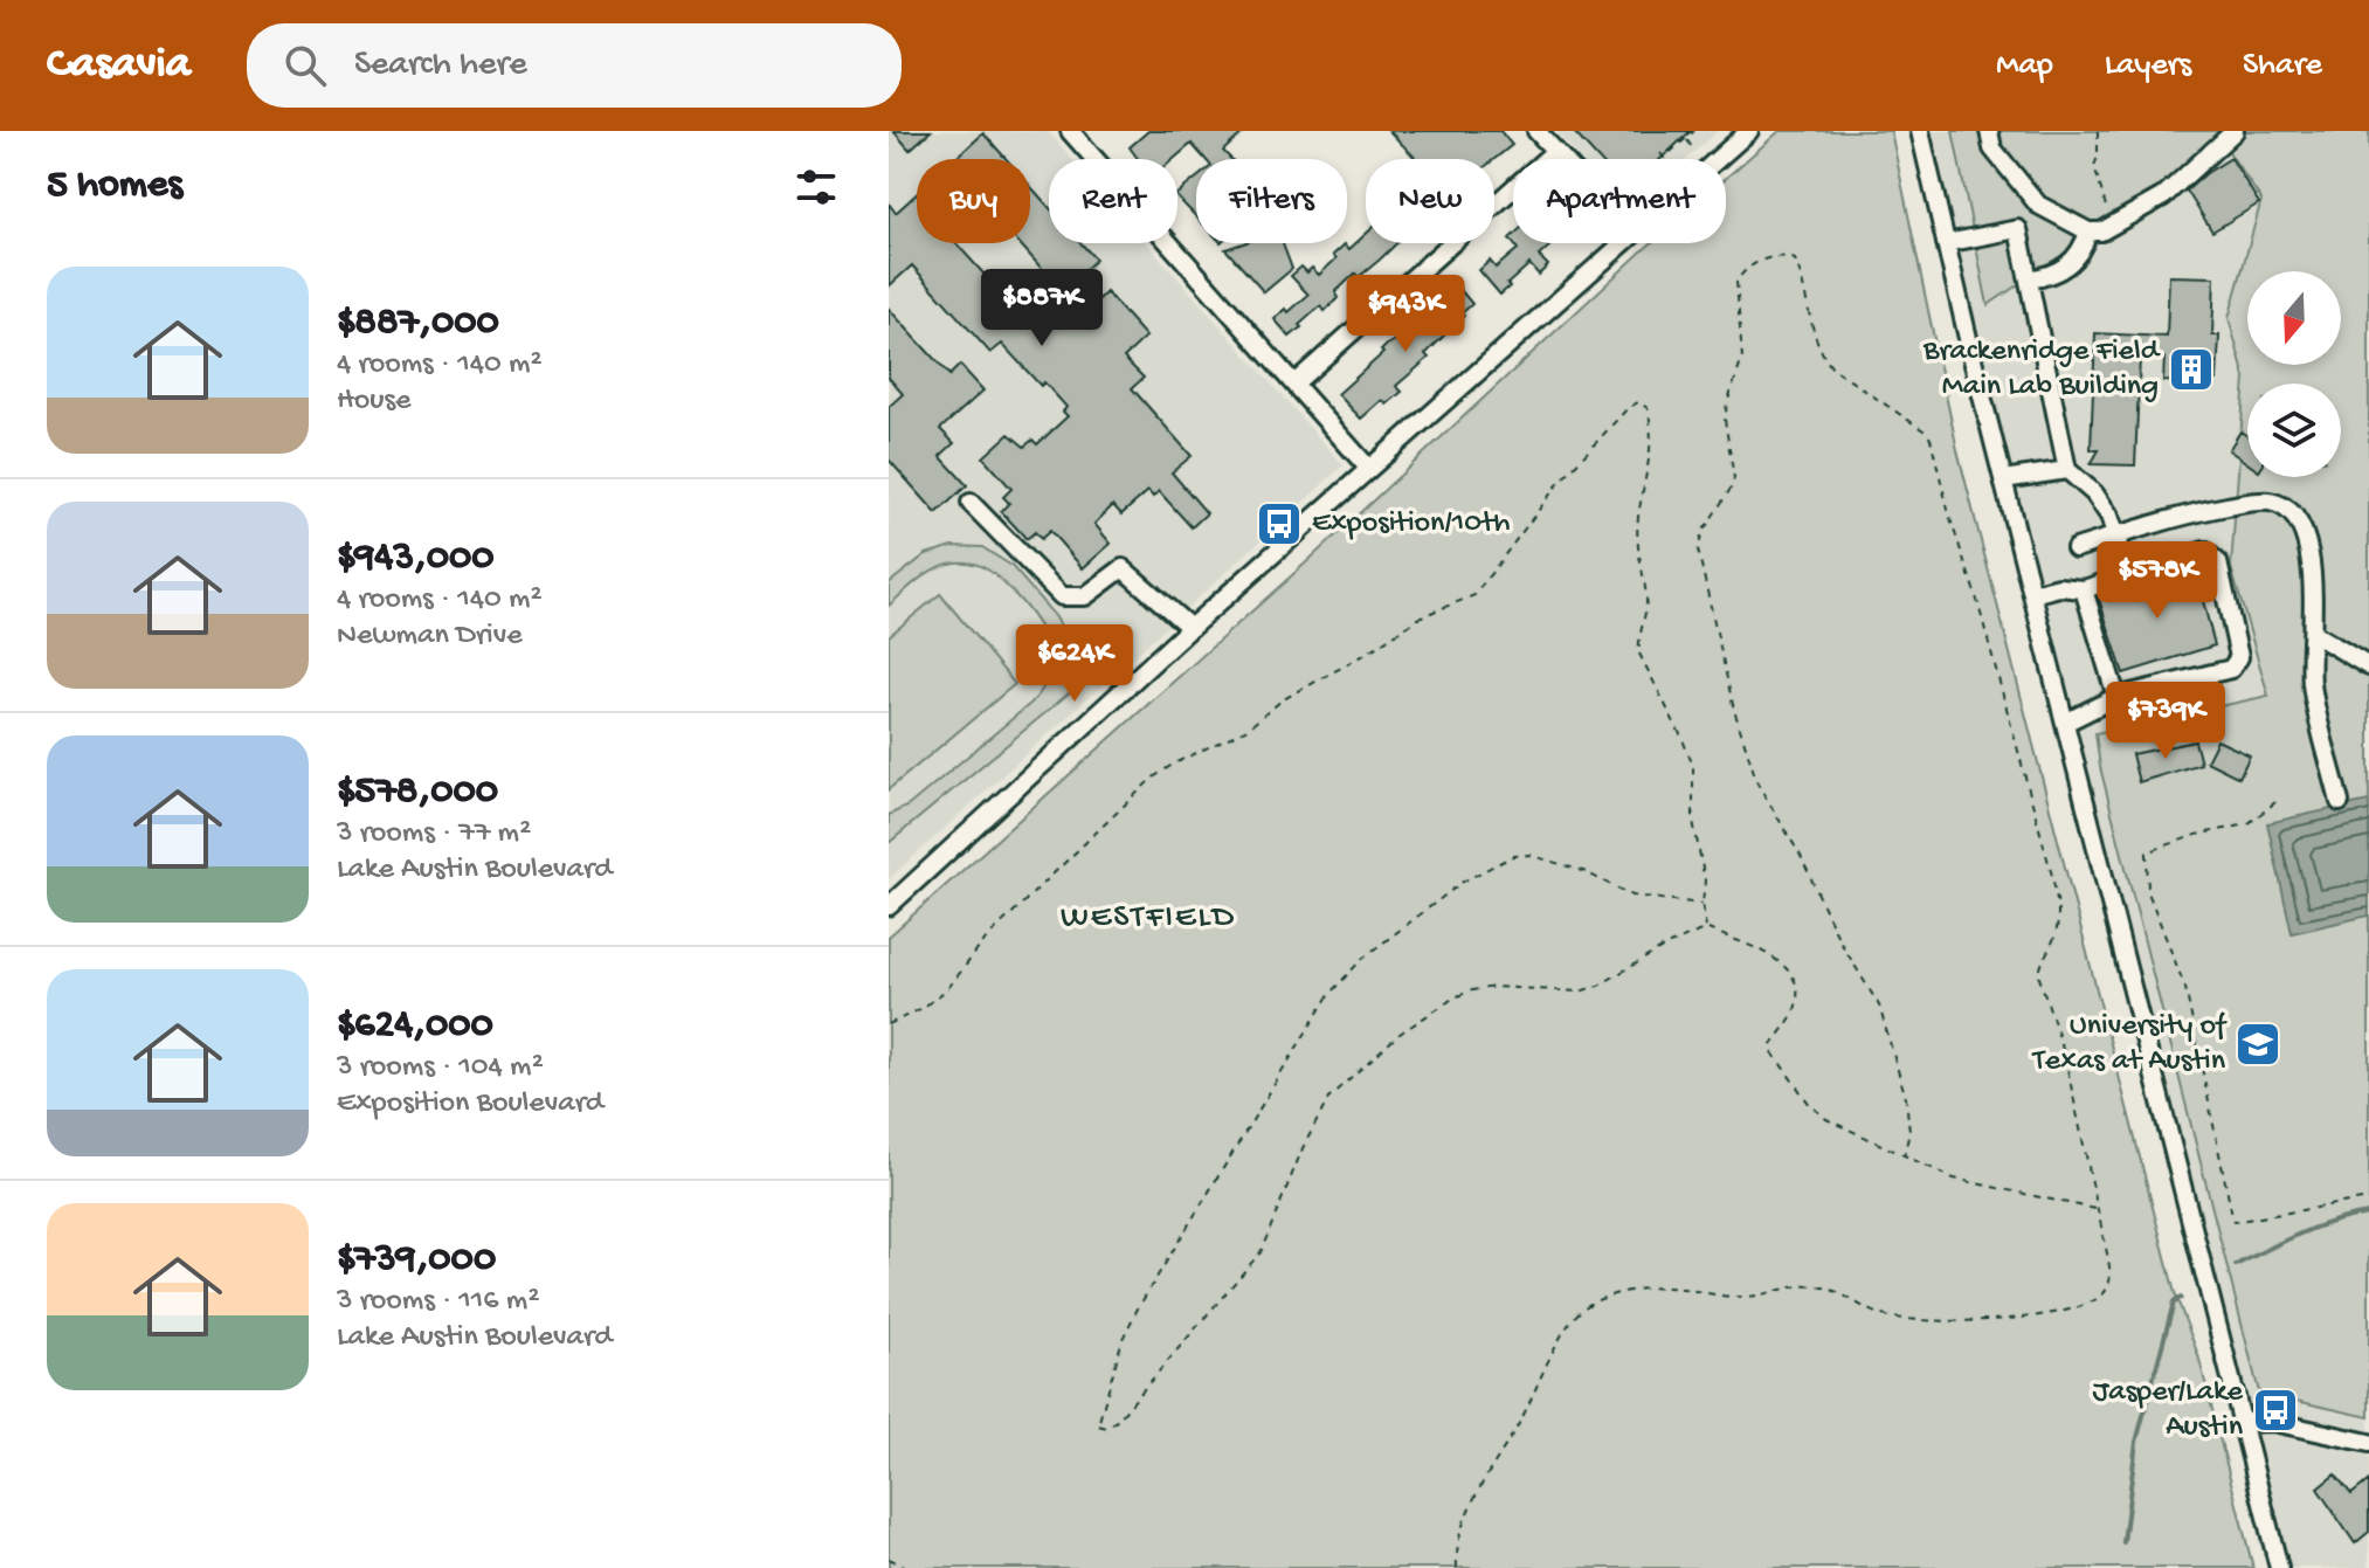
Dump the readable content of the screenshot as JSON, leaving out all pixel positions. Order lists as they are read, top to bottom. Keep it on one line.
{"districts":["WESTFIELD"],"places":{"building":["Brackenridge Field Main Lab Building"],"bus stop":["Exposition/10th","Jasper/Lake Austin"],"school or university":["University of Texas at Austin"]},"north":"bottom","page":{"header":"Casavia","search":"Search here","nav":["Map","Layers","Share"],"heading":"5 homes","chip":["Buy","Rent","Filters","New","Apartment"],"list":[{"name":"$887,000","note":"4 rooms · 140 m² · House"},{"name":"$943,000","note":"4 rooms · 140 m² · Newman Drive"},{"name":"$578,000","note":"3 rooms · 77 m² · Lake Austin Boulevard"},{"name":"$624,000","note":"3 rooms · 104 m² · Exposition Boulevard"},{"name":"$739,000","note":"3 rooms · 116 m² · Lake Austin Boulevard"}],"price":["$887K","$943K","$578K","$624K","$739K"]}}
